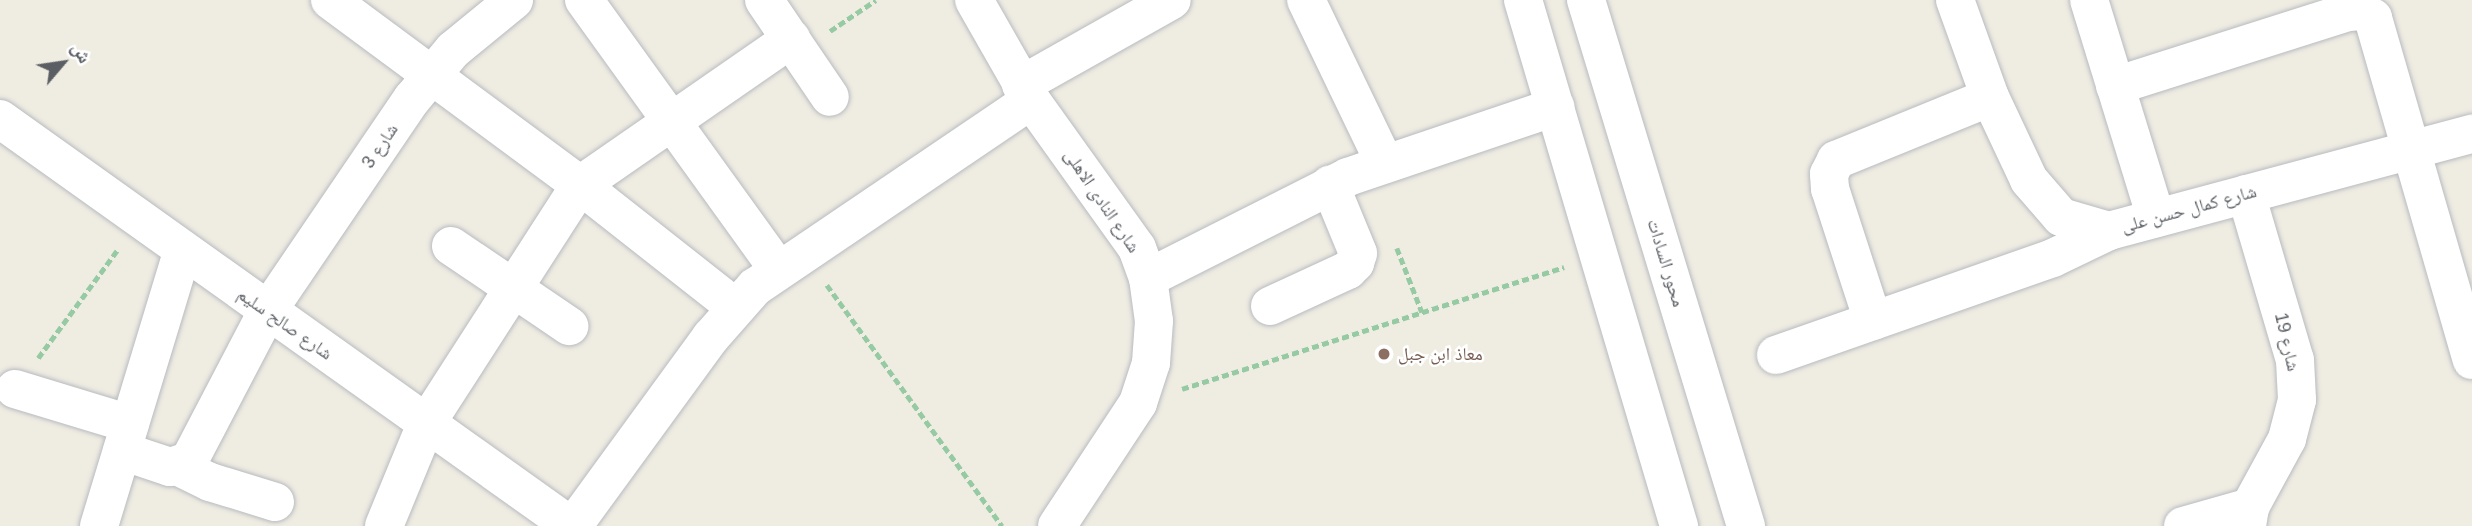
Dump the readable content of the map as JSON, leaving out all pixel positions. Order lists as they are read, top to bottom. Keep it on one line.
{"streets":{"street":["شارع 3","شارع النادى الاهلى","شارع كمال حسن على","محور السادات","شارع صالح سليم","شارع 19"]},"crossings":[["شارع 3","شارع صالح سليم"],["شارع كمال حسن على","شارع 19"]],"places":["معاذ ابن جبل"],"north":"top right"}
